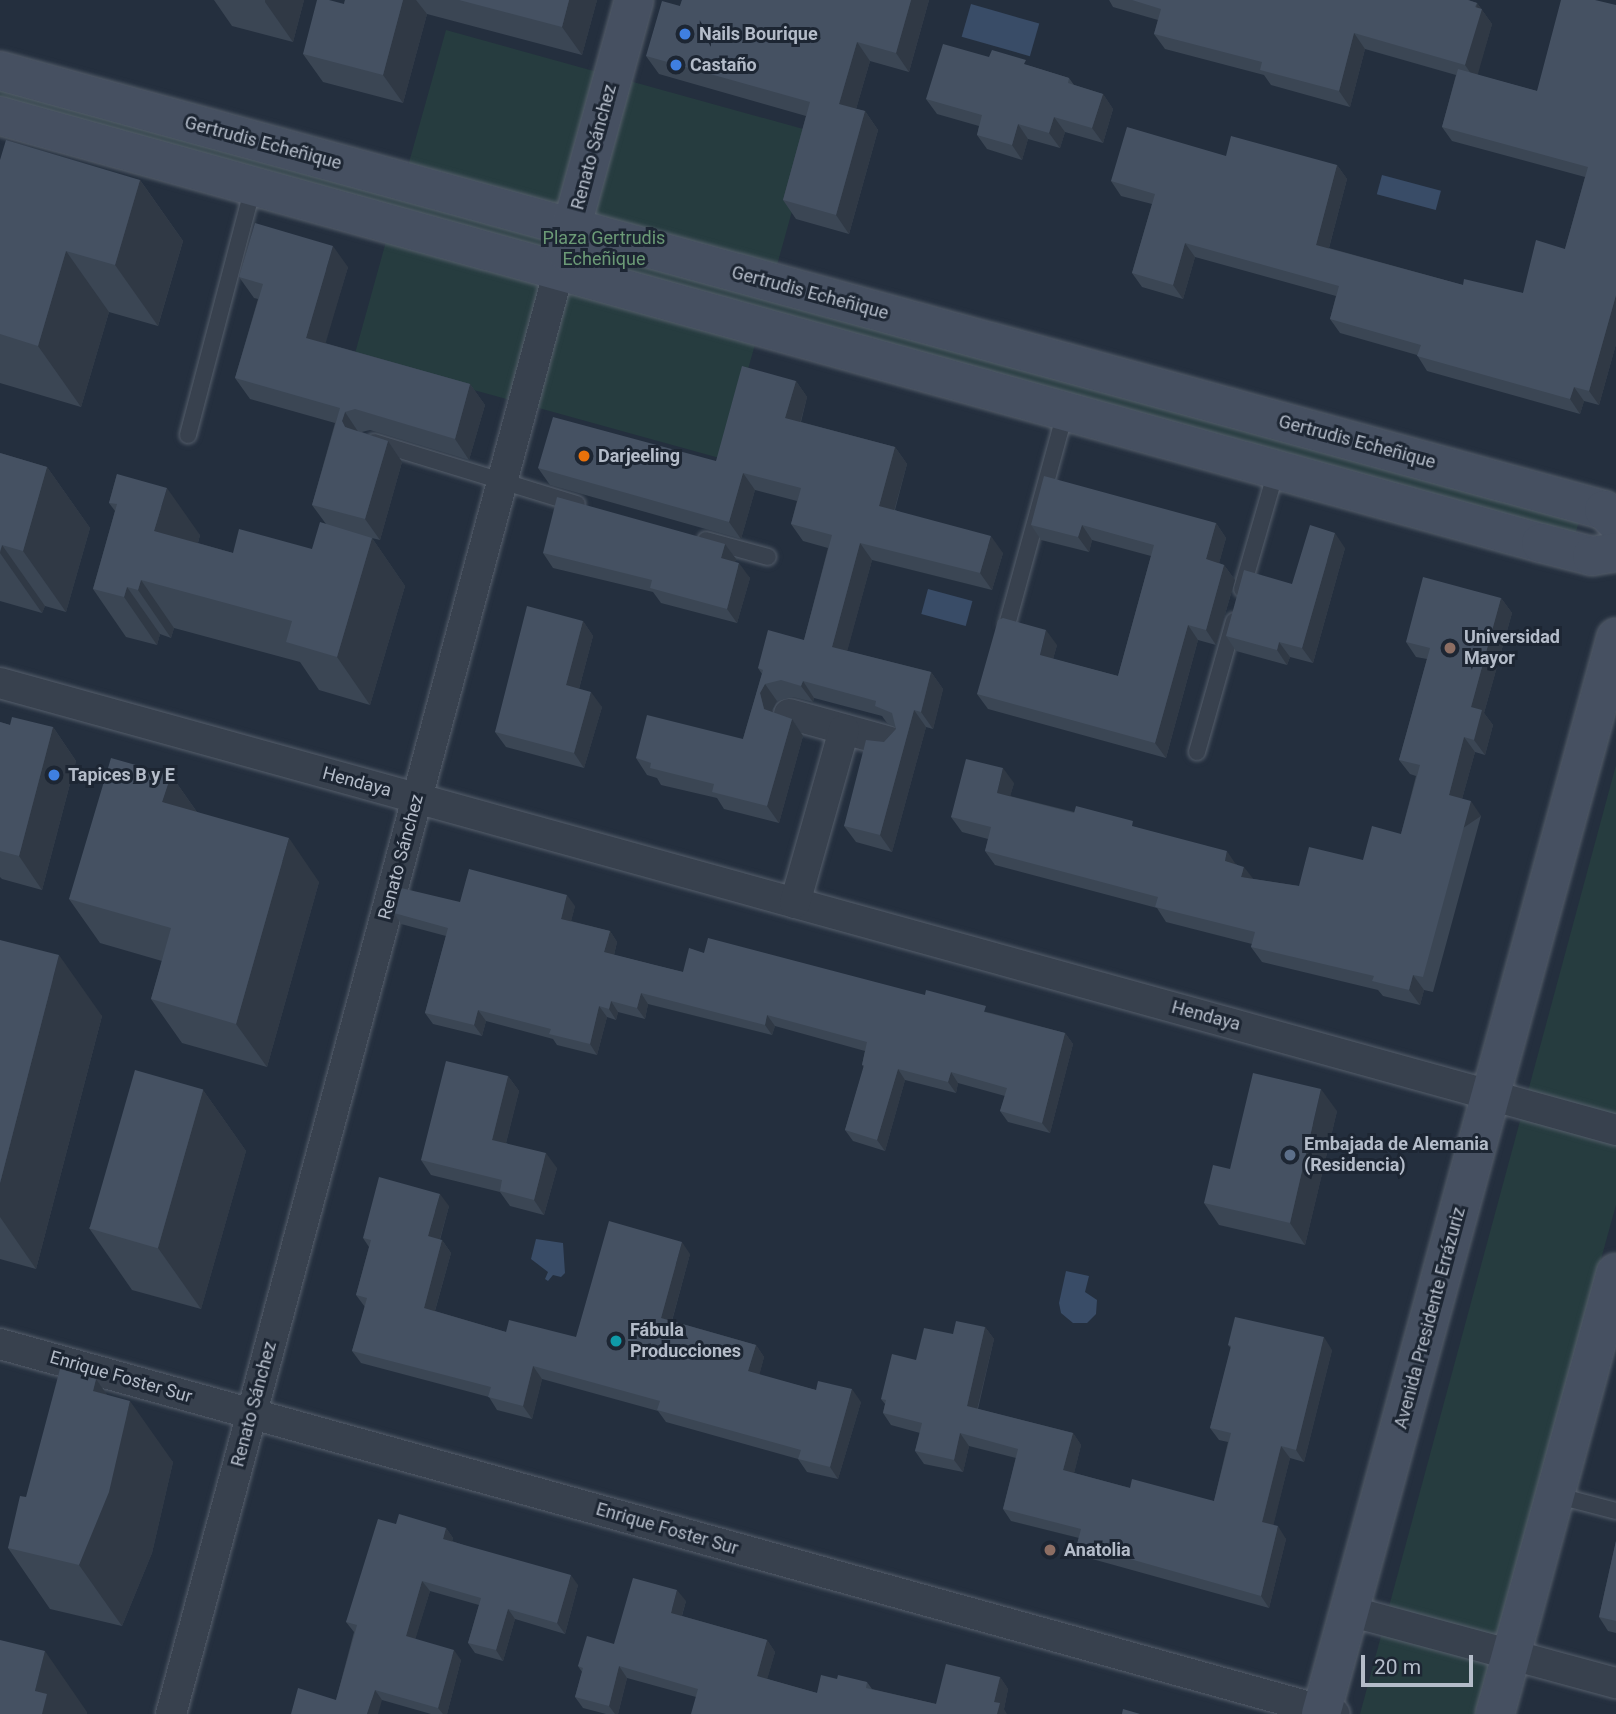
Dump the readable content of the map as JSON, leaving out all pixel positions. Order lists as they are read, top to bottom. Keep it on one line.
{"streets":{"street":["Gertrudis Echeñique","Renato Sánchez","Hendaya","Avenida Presidente Errázuriz","Enrique Foster Sur"]},"crossings":[["Gertrudis Echeñique","Renato Sánchez"],["Renato Sánchez","Hendaya"],["Renato Sánchez","Enrique Foster Sur"],["Hendaya","Avenida Presidente Errázuriz"],["Avenida Presidente Errázuriz","Enrique Foster Sur"]],"parks":["Plaza Gertrudis Echeñique"],"places":["Nails Bourique","Castaño","Darjeeling","Universidad Mayor","Tapices B y E","Embajada de Alemania (Residencia)","Fábula Producciones","Anatolia"],"scale_bar":"20 m"}
